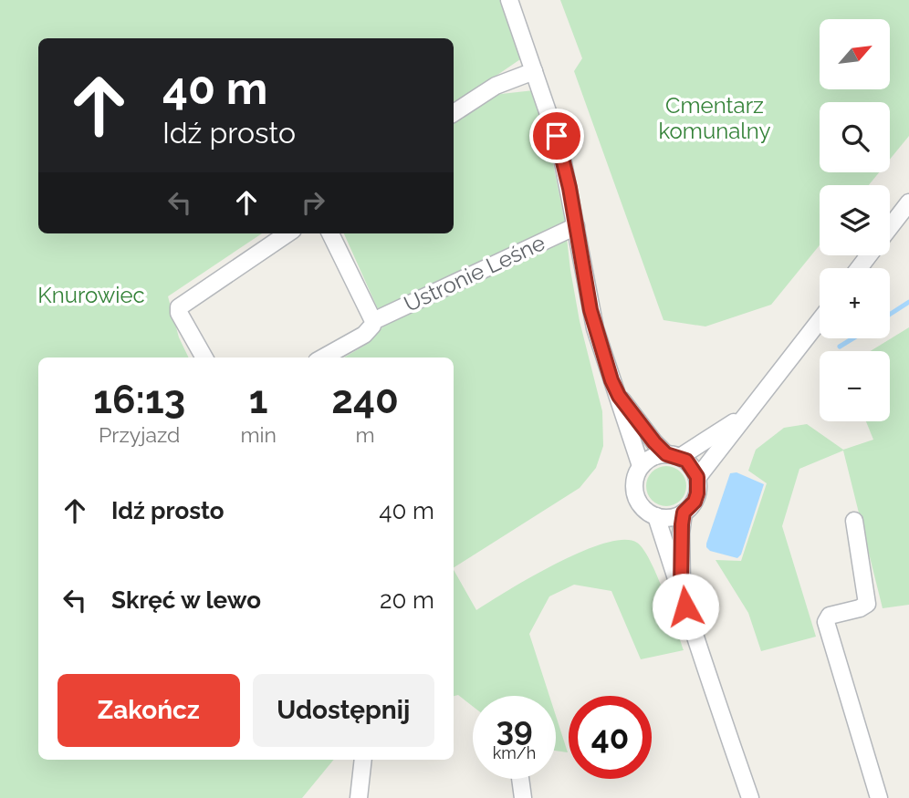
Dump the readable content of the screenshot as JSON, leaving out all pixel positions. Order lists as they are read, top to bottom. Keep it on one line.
{"streets":{"street":["Ustronie Leśne"]},"parks":["Cmentarz komunalny","Knurowiec"],"north":"top right","page":{"map_buttons":["+","−"],"turn":["40 m","Idź prosto"],"eta":["16:13","Przyjazd","1","min","240","m"],"list":[{"name":"Idź prosto","value":"40 m"},{"name":"Skręć w lewo","value":"20 m"}],"buttons":["Zakończ","Udostępnij"],"speed":"39 km/h","limit":"40"}}
